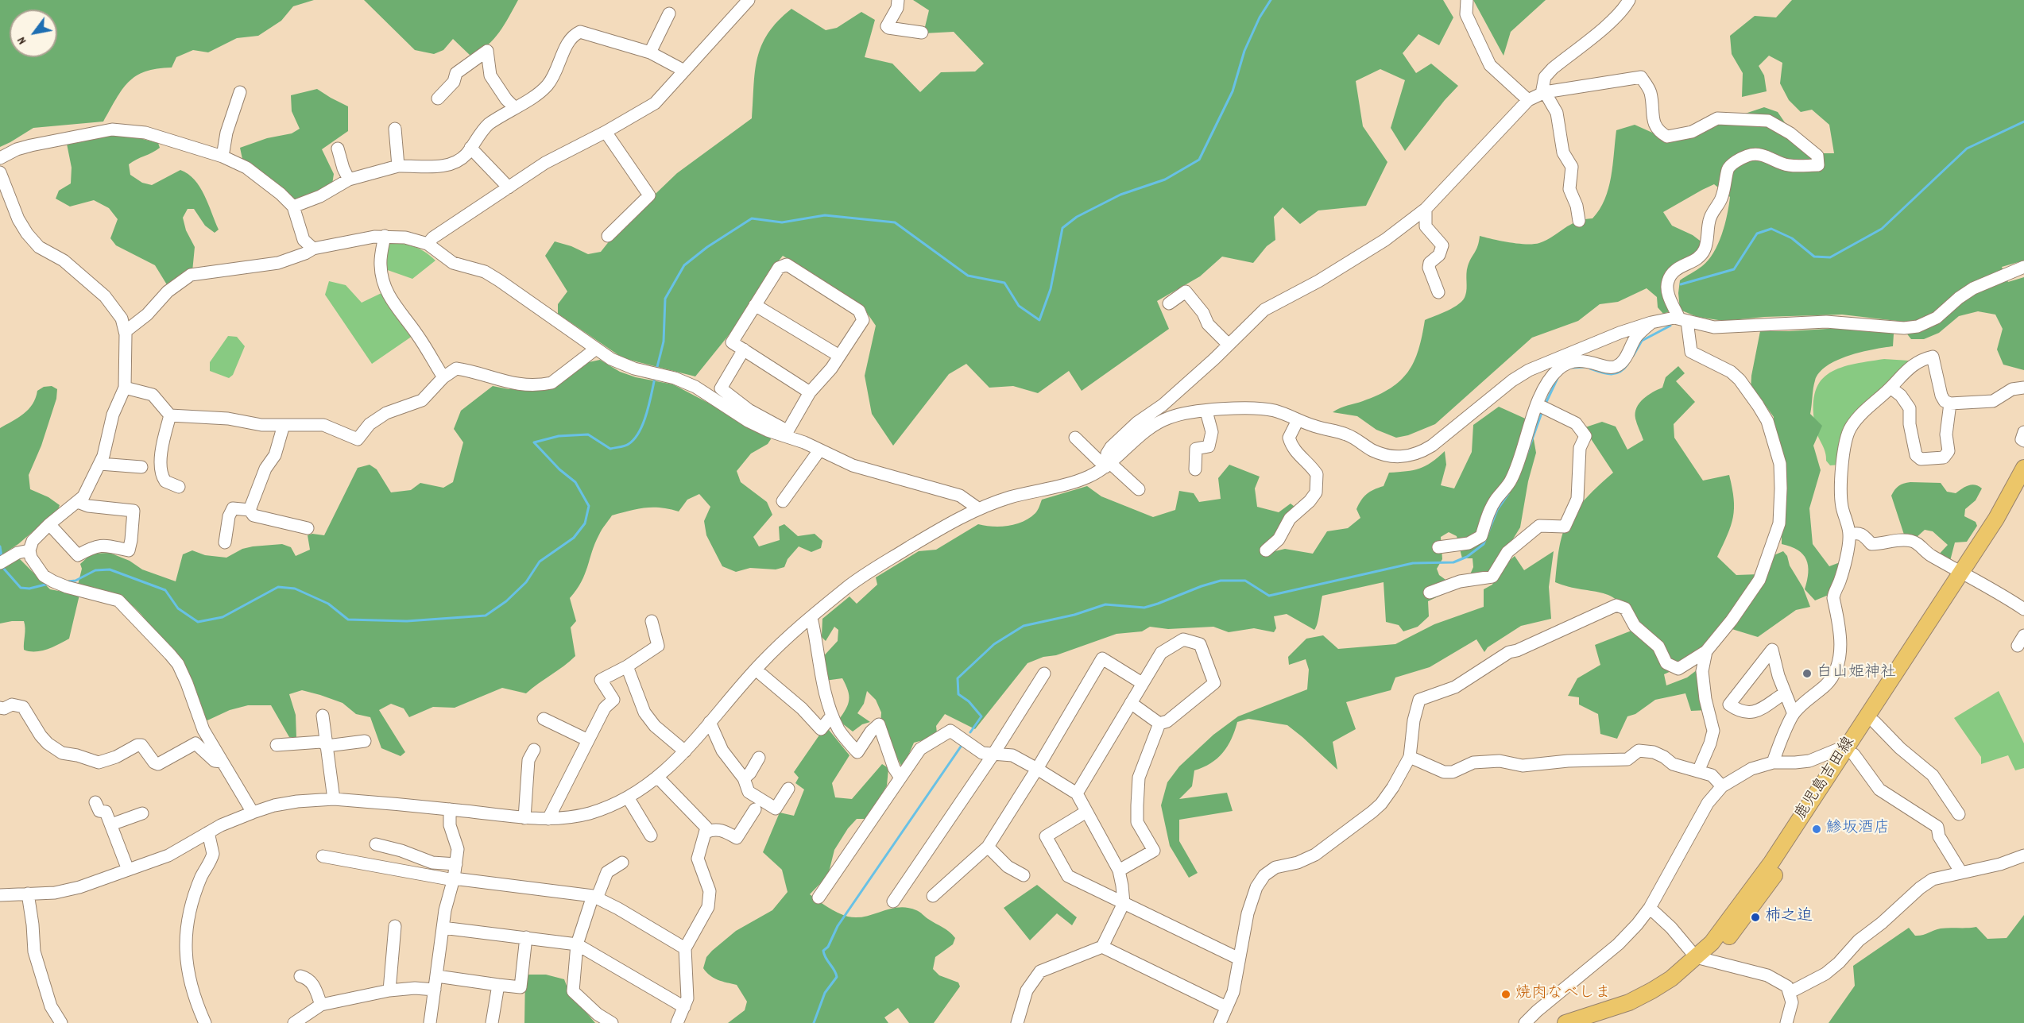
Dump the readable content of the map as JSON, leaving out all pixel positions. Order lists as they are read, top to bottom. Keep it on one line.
{"streets":{"main road":["鹿児島吉田線"]},"places":["白山姫神社","鯵坂酒店","柿之迫","焼肉なべしま"],"north":"bottom left"}
